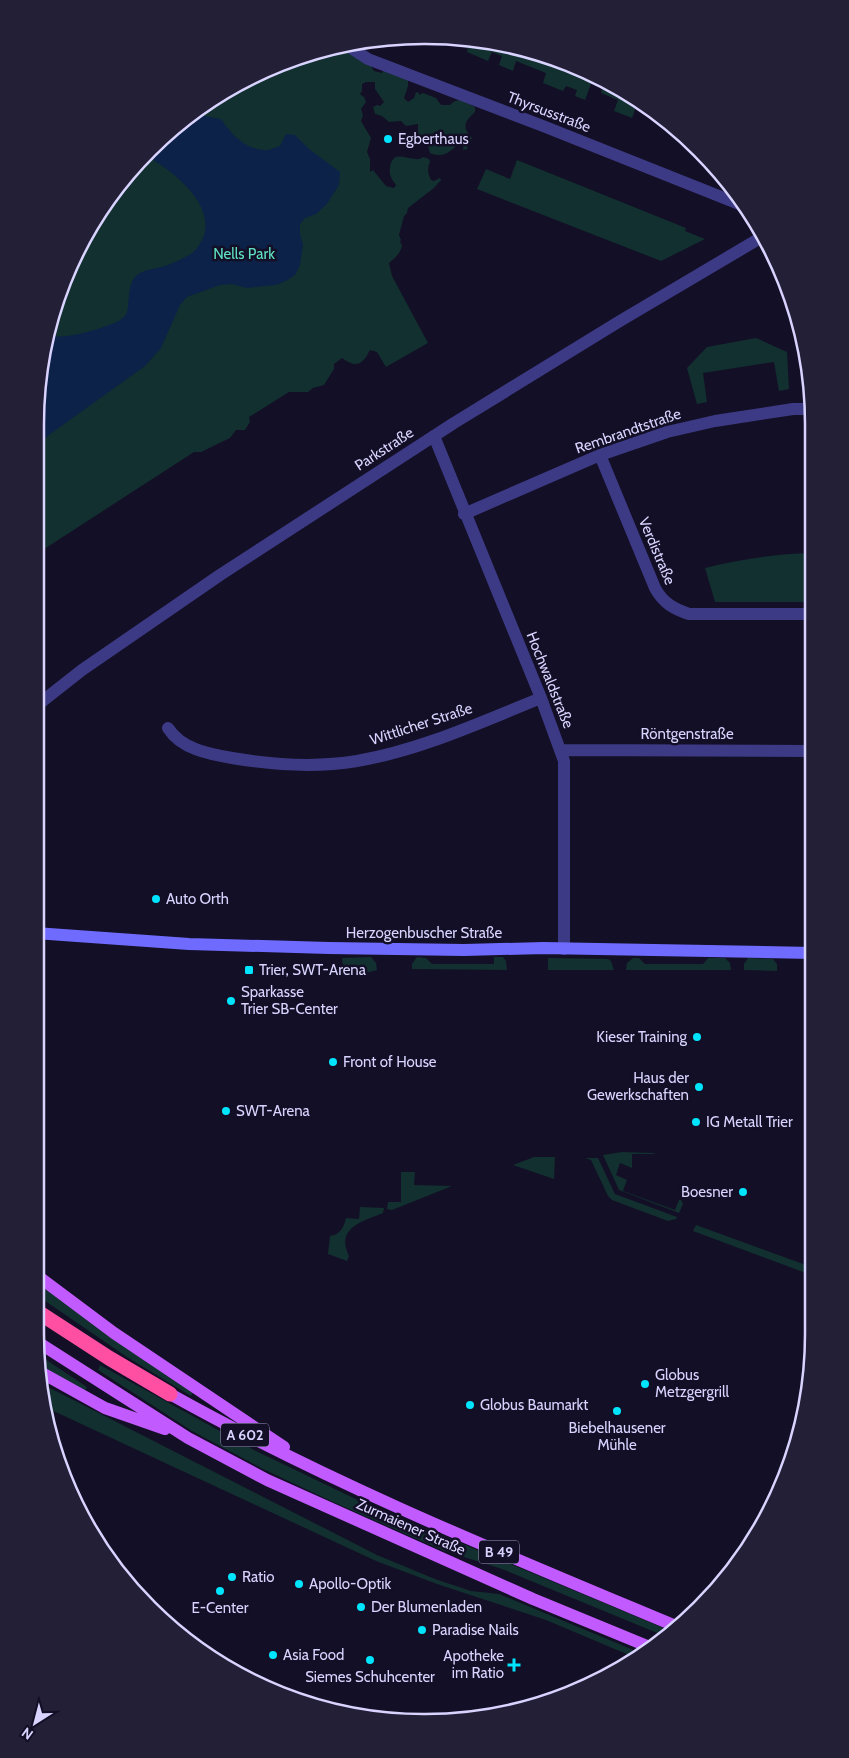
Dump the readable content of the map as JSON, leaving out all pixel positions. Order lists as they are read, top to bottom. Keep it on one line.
{"streets":{"highway":["A 602"],"main road":["Herzogenbuscher Straße","Zurmaiener Straße","B 49"],"street":["Thyrsusstraße","Rembrandtstraße","Parkstraße","Verdistraße","Hochwaldstraße","Wittlicher Straße","Röntgenstraße"]},"crossings":[["Rembrandtstraße","Verdistraße"],["Rembrandtstraße","Hochwaldstraße"],["Parkstraße","Hochwaldstraße"],["Hochwaldstraße","Wittlicher Straße"],["Hochwaldstraße","Röntgenstraße"],["Hochwaldstraße","Herzogenbuscher Straße"],["A 602","Zurmaiener Straße"]],"parks":["Nells Park"],"places":{"other":["Egberthaus","Auto Orth","Sparkasse Trier SB-Center","Kieser Training","Front of House","Haus der Gewerkschaften","SWT-Arena","IG Metall Trier","Boesner","Globus Metzgergrill","Globus Baumarkt","Biebelhausener Mühle","Ratio","Apollo-Optik","E-Center","Der Blumenladen","Paradise Nails","Asia Food","Siemes Schuhcenter"],"transit":["Trier, SWT-Arena"],"health":["Apotheke im Ratio"]},"north":"bottom left"}
